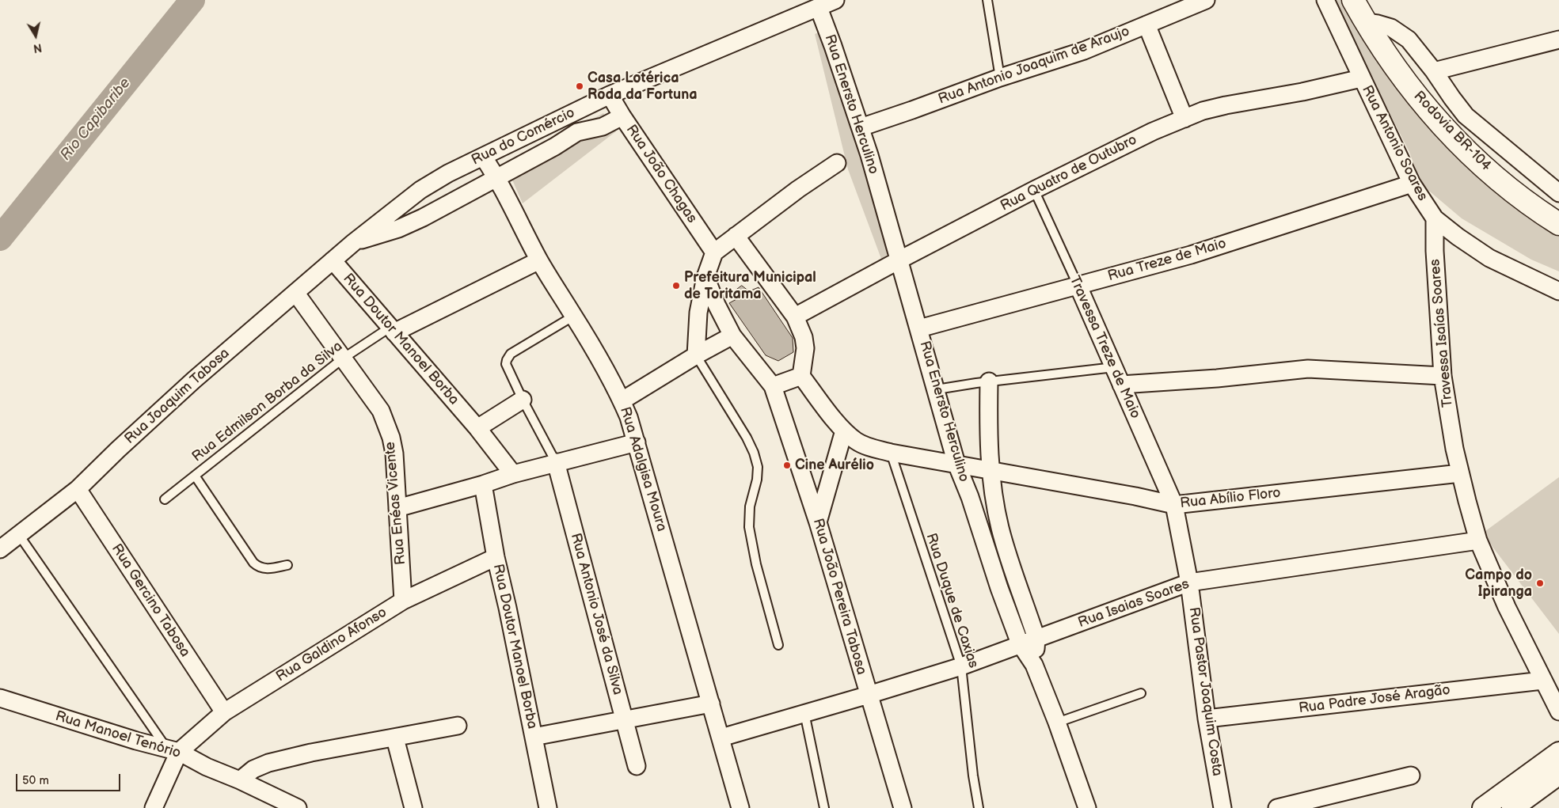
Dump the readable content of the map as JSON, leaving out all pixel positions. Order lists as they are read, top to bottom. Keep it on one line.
{"streets":{"highway":["Rodovia BR-104"],"street":["Rua Antonio Joaquim de Araujo","Rua Enersto Herculino","Rua do Comércio","Rua Antonio Soares","Rua Quatro de Outubro","Rua João Chagas","Rua Treze de Maio","Travessa Isaías Soares","Rua Doutor Manoel Borba","Travessa Treze de Maio","Rua Joaquim Tabosa","Rua Adalgisa Moura","Rua Abílio Floro","Rua Enéas Vicente","Rua João Pereira Tabosa","Rua Gercino Tabosa","Rua Isaias Soares","Rua Antonio José da Silva","Rua Galdino Afonso","Rua Pastor Joaquim Costa","Rua Padre José Aragão","Rua Manoel Tenório"],"lane":["Rua Edmilson Borba da Silva","Rua Duque de Caxias"]},"crossings":[["Rua Antonio Joaquim de Araujo","Rua Enersto Herculino"],["Rua Enersto Herculino","Rua do Comércio"],["Rua Enersto Herculino","Rua Quatro de Outubro"],["Rua Enersto Herculino","Rua Treze de Maio"],["Rua Enersto Herculino","Rua Abílio Floro"],["Rua Enersto Herculino","Rua Isaias Soares"],["Rua do Comércio","Rua João Chagas"],["Rua do Comércio","Rua Joaquim Tabosa"],["Rua do Comércio","Rua Adalgisa Moura"],["Rua Antonio Soares","Rua Quatro de Outubro"],["Rua Antonio Soares","Rua Treze de Maio"],["Rua Antonio Soares","Travessa Isaías Soares"],["Rua Quatro de Outubro","Travessa Treze de Maio"],["Rua Treze de Maio","Travessa Treze de Maio"],["Travessa Isaías Soares","Rua Abílio Floro"],["Travessa Isaías Soares","Rua Isaias Soares"],["Travessa Isaías Soares","Rua Padre José Aragão"],["Rua Doutor Manoel Borba","Rua Joaquim Tabosa"],["Rua Doutor Manoel Borba","Rua Edmilson Borba da Silva"],["Rua Doutor Manoel Borba","Rua Galdino Afonso"],["Travessa Treze de Maio","Rua Abílio Floro"],["Travessa Treze de Maio","Rua Pastor Joaquim Costa"],["Rua Joaquim Tabosa","Rua Adalgisa Moura"],["Rua Joaquim Tabosa","Rua Enéas Vicente"],["Rua Joaquim Tabosa","Rua Gercino Tabosa"],["Rua Edmilson Borba da Silva","Rua Enéas Vicente"],["Rua Adalgisa Moura","Rua Isaias Soares"],["Rua Abílio Floro","Rua Duque de Caxias"],["Rua Abílio Floro","Rua Pastor Joaquim Costa"],["Rua Enéas Vicente","Rua Galdino Afonso"],["Rua João Pereira Tabosa","Rua Isaias Soares"],["Rua Gercino Tabosa","Rua Galdino Afonso"],["Rua Duque de Caxias","Rua Isaias Soares"],["Rua Isaias Soares","Rua Pastor Joaquim Costa"],["Rua Galdino Afonso","Rua Manoel Tenório"],["Rua Pastor Joaquim Costa","Rua Padre José Aragão"]],"water":["Rio Capibaribe"],"places":["Casa Lotérica Roda da Fortuna","Prefeitura Municipal de Toritama","Cine Aurélio","Campo do Ipiranga"],"scale_bar":"50 m","north":"bottom"}
